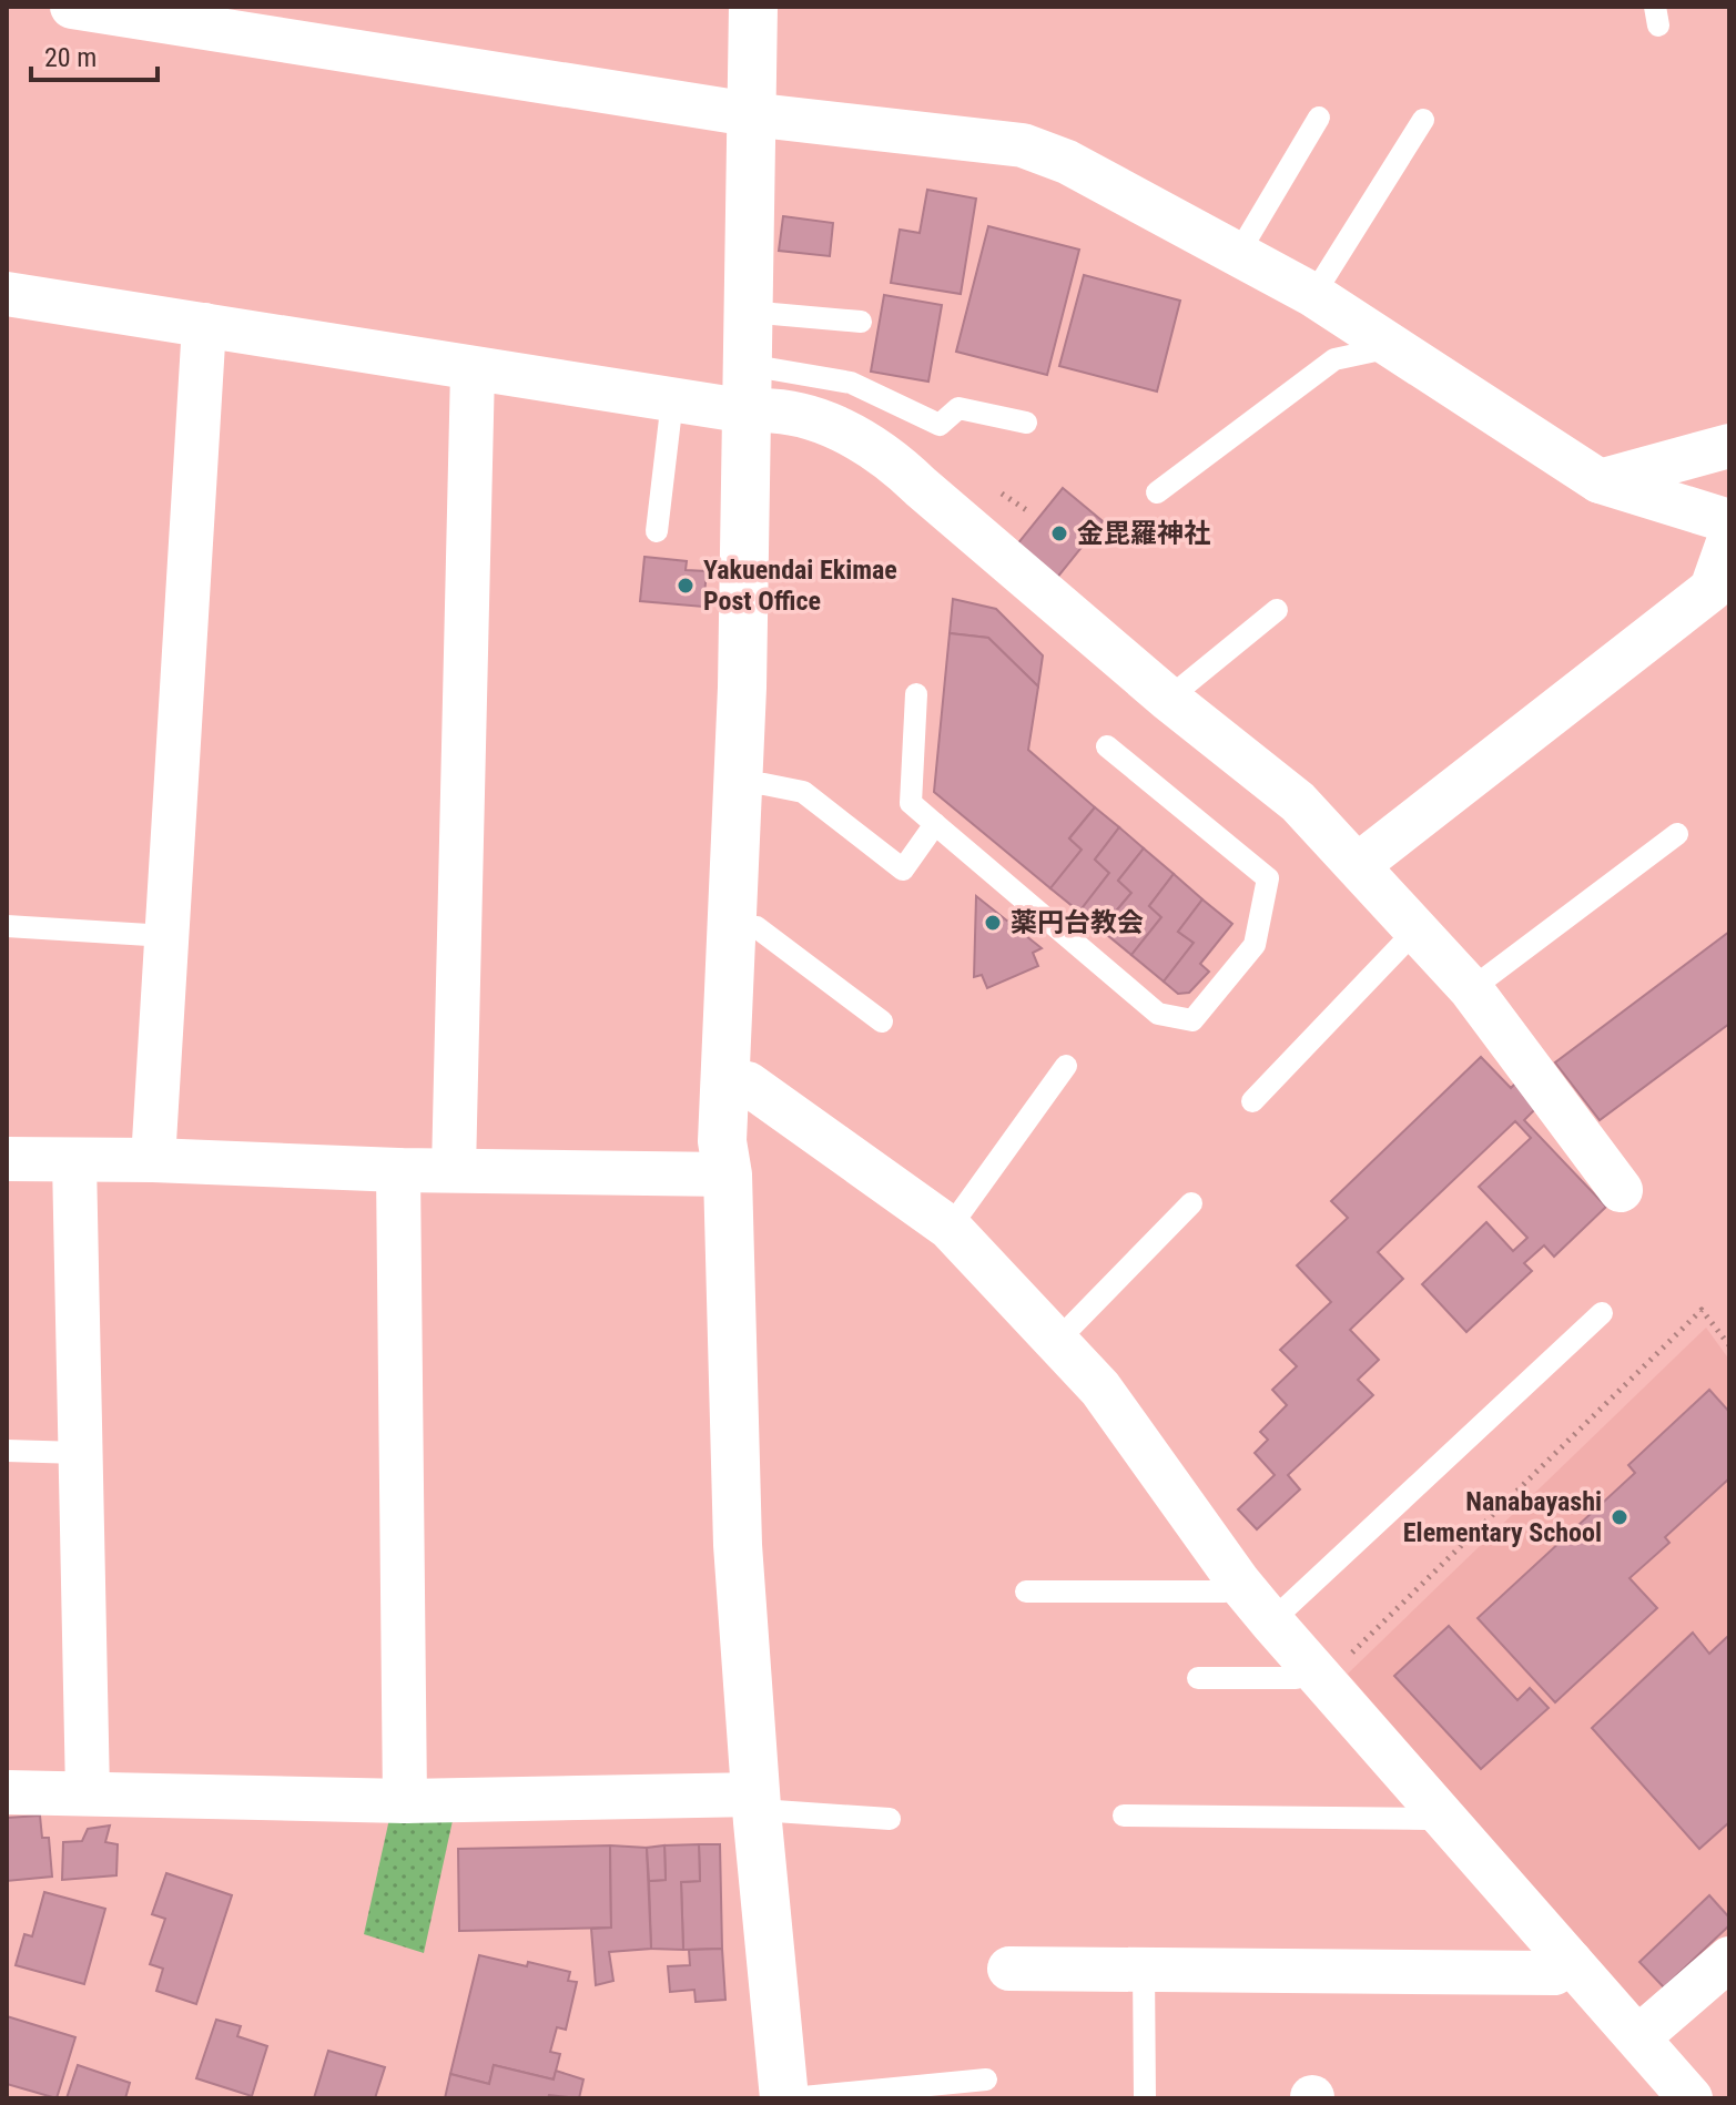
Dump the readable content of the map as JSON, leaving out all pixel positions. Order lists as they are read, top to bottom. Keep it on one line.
{"places":["金毘羅神社","Yakuendai Ekimae Post Office","薬円台教会","Nanabayashi Elementary School"],"scale_bar":"20 m"}
